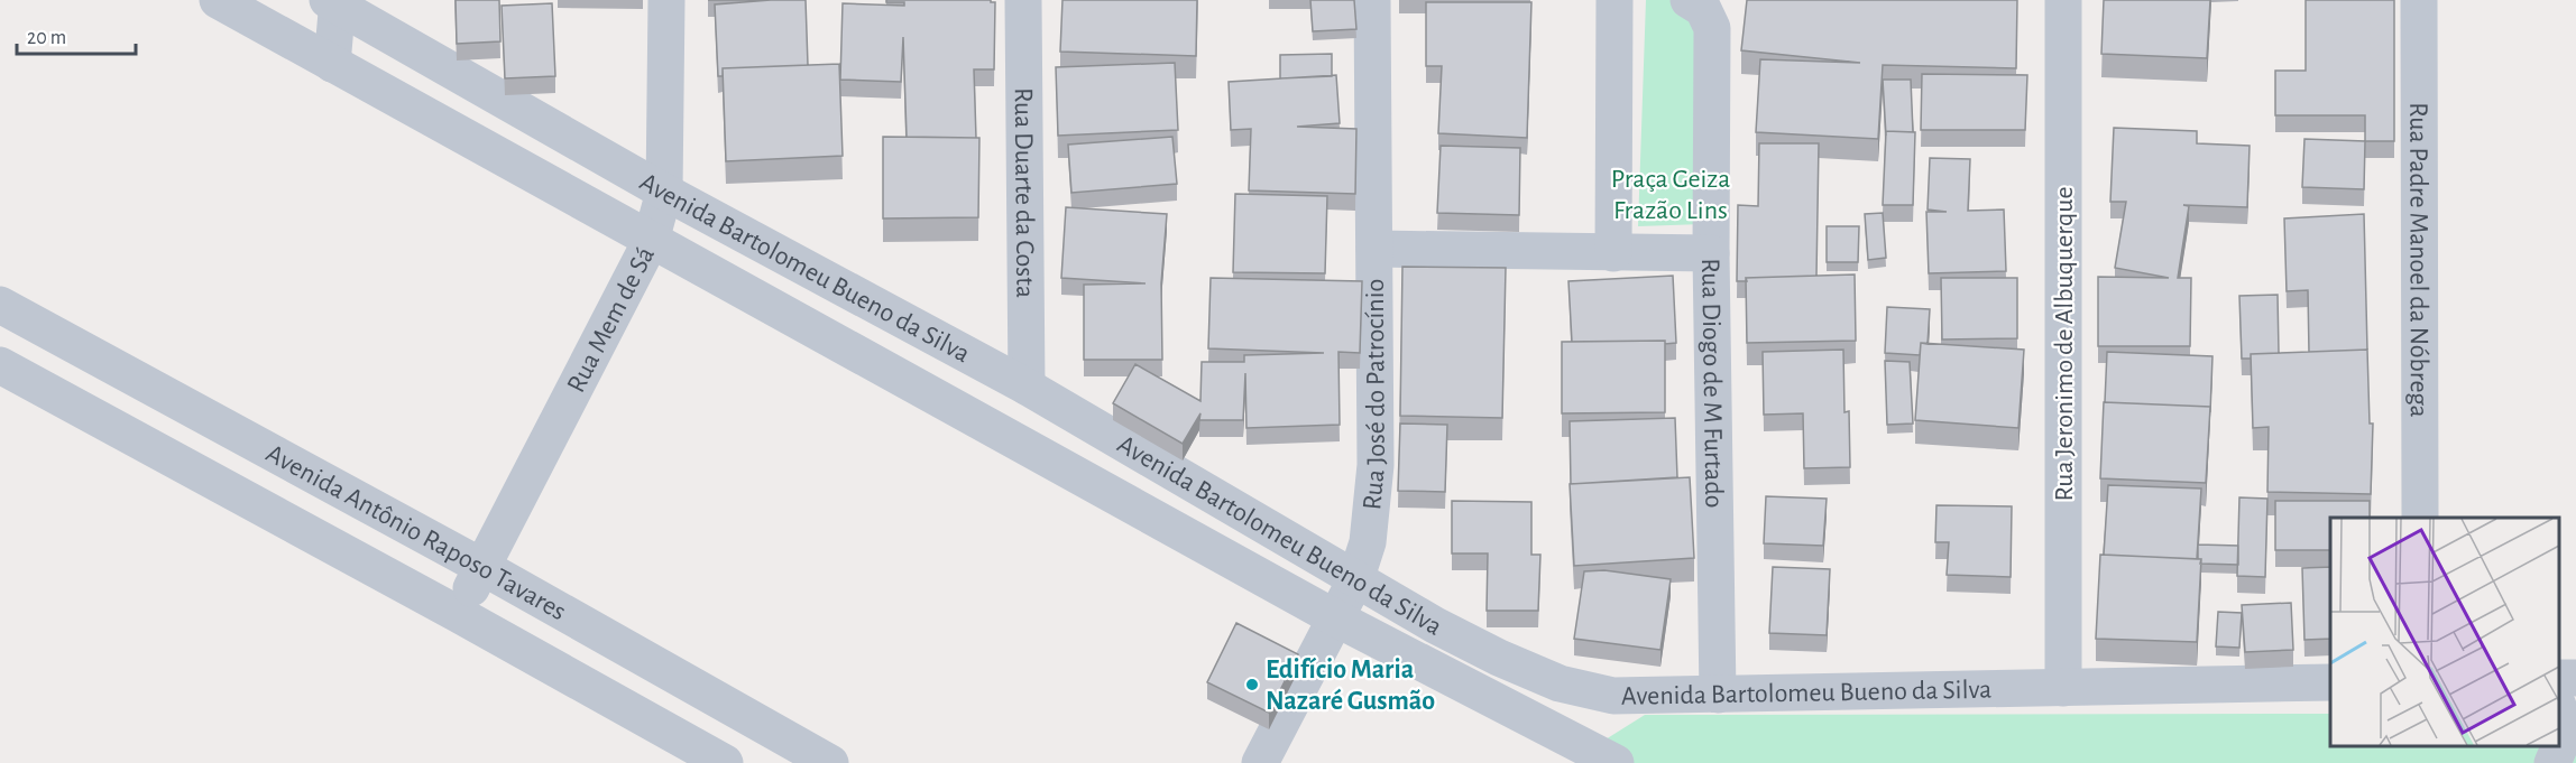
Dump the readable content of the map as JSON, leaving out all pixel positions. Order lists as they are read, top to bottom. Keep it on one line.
{"streets":{"street":["Rua Duarte da Costa","Rua Padre Manoel da Nóbrega","Avenida Bartolomeu Bueno da Silva","Rua Mem de Sá","Rua Jeronimo de Albuquerque","Rua Diogo de M Furtado","Rua José do Patrocínio","Avenida Antônio Raposo Tavares"]},"crossings":[["Rua Duarte da Costa","Avenida Bartolomeu Bueno da Silva"],["Avenida Bartolomeu Bueno da Silva","Rua Mem de Sá"],["Avenida Bartolomeu Bueno da Silva","Rua Jeronimo de Albuquerque"],["Avenida Bartolomeu Bueno da Silva","Rua Diogo de M Furtado"],["Avenida Bartolomeu Bueno da Silva","Rua José do Patrocínio"],["Rua Mem de Sá","Avenida Antônio Raposo Tavares"]],"parks":["Praça Geiza Frazão Lins"],"places":["Edifício Maria Nazaré Gusmão"],"scale_bar":"20 m"}
